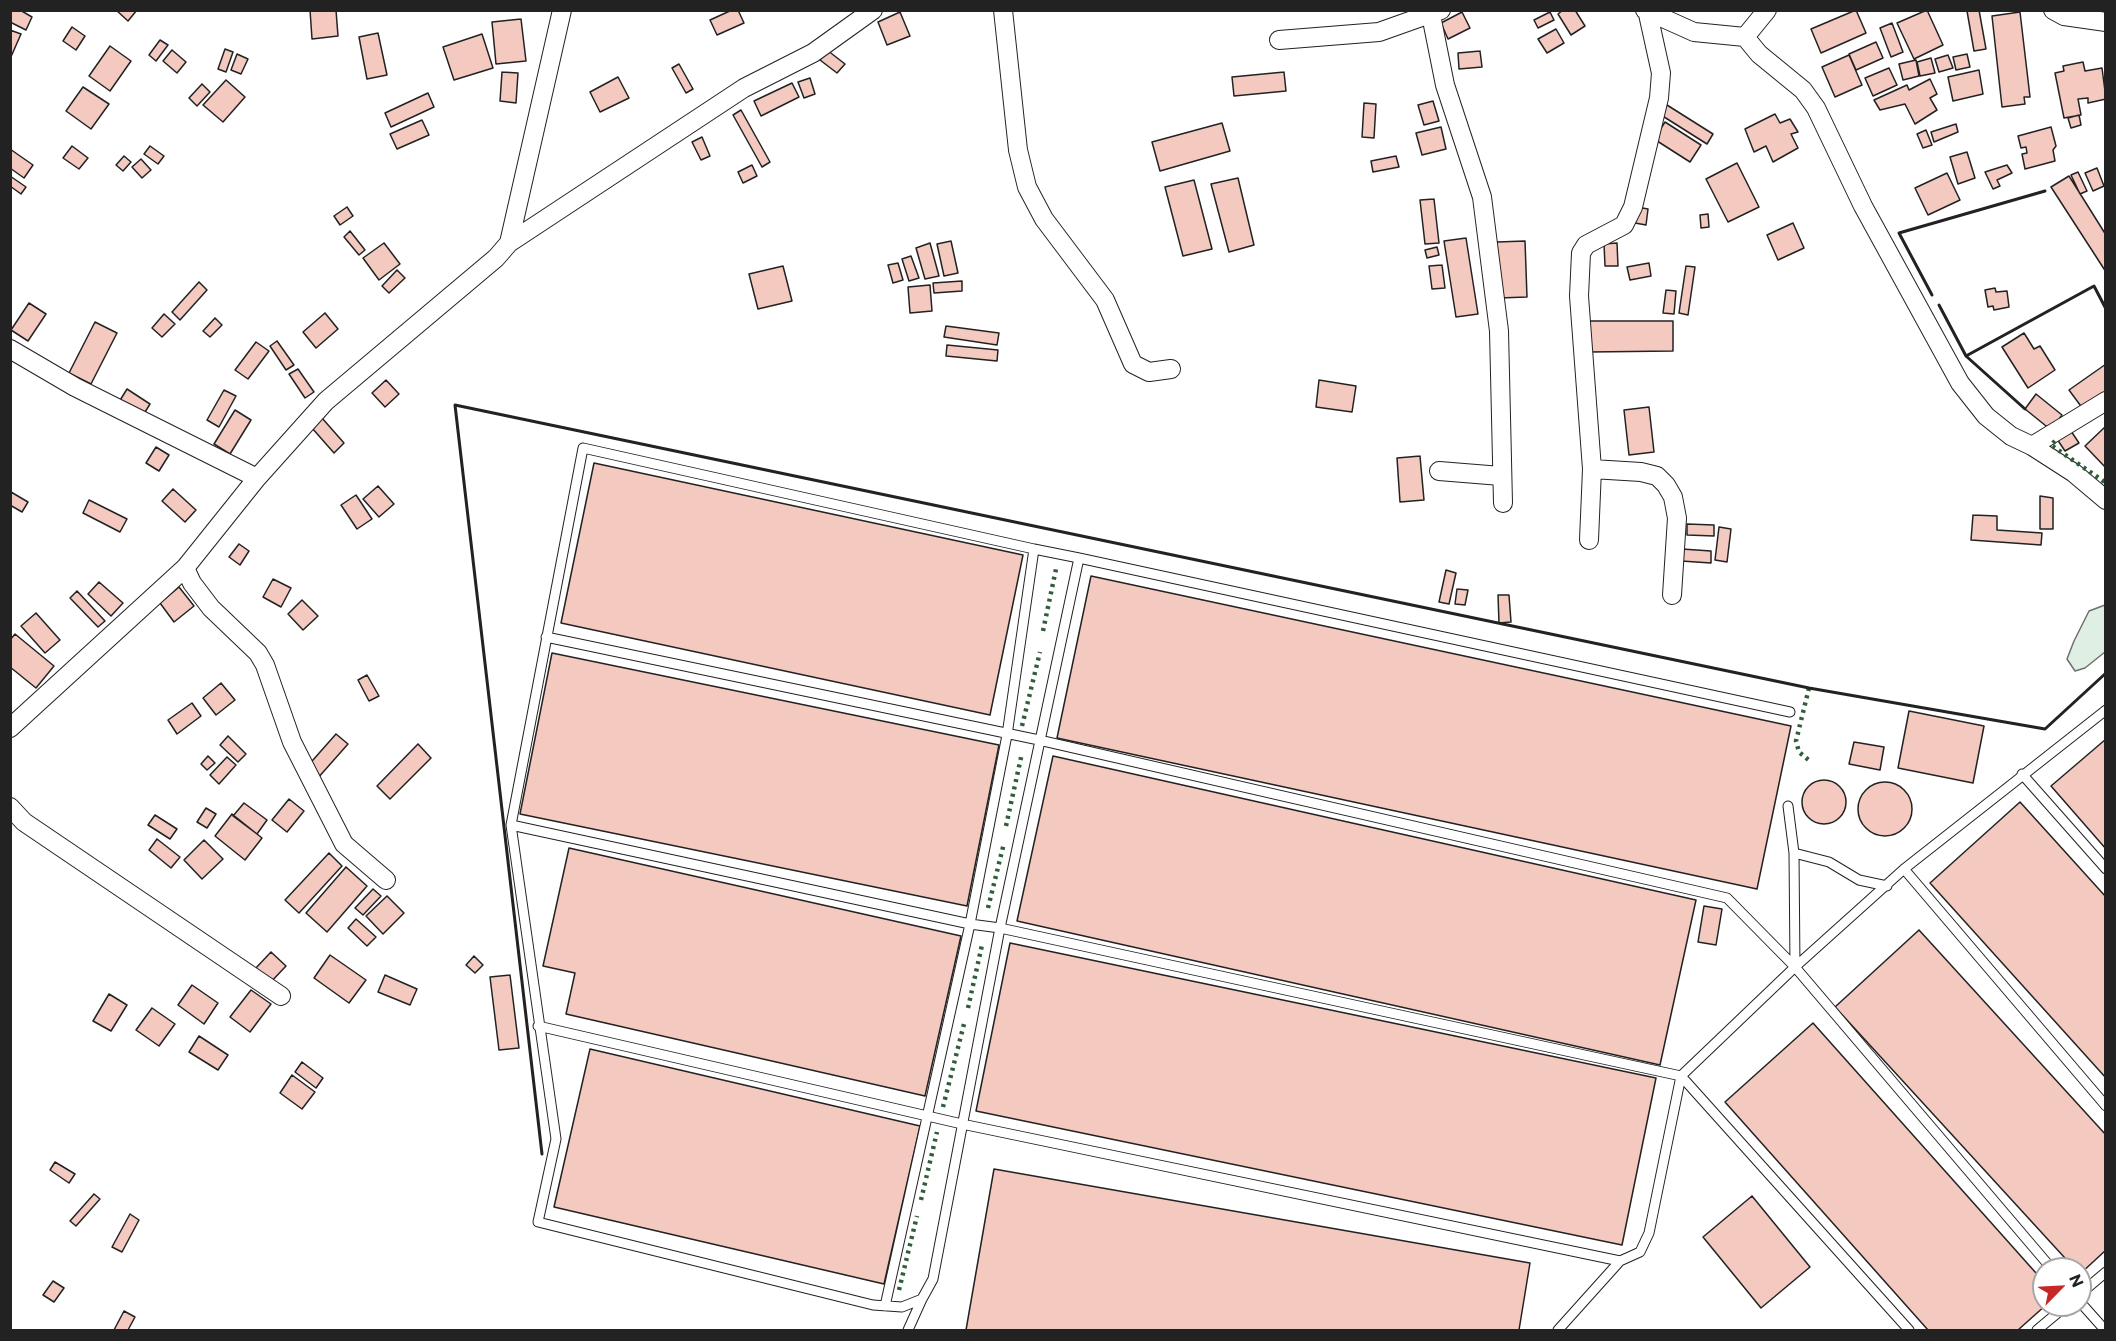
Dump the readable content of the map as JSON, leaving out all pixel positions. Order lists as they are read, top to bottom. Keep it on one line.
{"north":"top right"}
